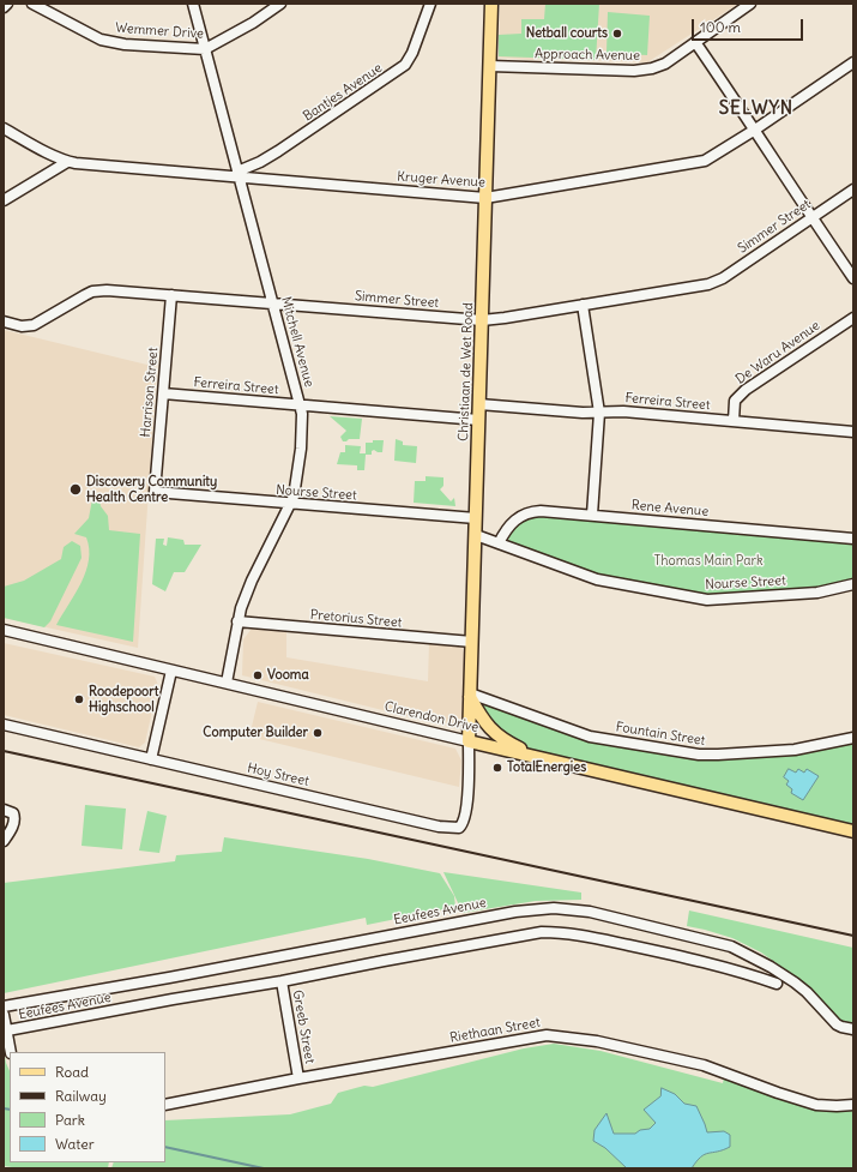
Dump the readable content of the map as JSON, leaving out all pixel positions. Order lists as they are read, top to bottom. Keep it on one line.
{"streets":{"main road":["Christiaan de Wet Road","Clarendon Drive"],"street":["Wemmer Drive","Approach Avenue","Bantjes Avenue","Kruger Avenue","Simmer Street","Mitchell Avenue","De Waru Avenue","Ferreira Street","Harrison Street","Nourse Street","Rene Avenue","Pretorius Street","Fountain Street","Hoy Street","Eeufees Avenue","Greeb Street","Riethaan Street"]},"crossings":[["Wemmer Drive","Mitchell Avenue"],["Approach Avenue","Christiaan de Wet Road"],["Bantjes Avenue","Kruger Avenue"],["Bantjes Avenue","Mitchell Avenue"],["Kruger Avenue","Mitchell Avenue"],["Kruger Avenue","Christiaan de Wet Road"],["Simmer Street","Mitchell Avenue"],["Simmer Street","Christiaan de Wet Road"],["Simmer Street","Harrison Street"],["Mitchell Avenue","Ferreira Street"],["Mitchell Avenue","Nourse Street"],["Mitchell Avenue","Pretorius Street"],["Mitchell Avenue","Clarendon Drive"],["De Waru Avenue","Ferreira Street"],["Christiaan de Wet Road","Ferreira Street"],["Christiaan de Wet Road","Nourse Street"],["Christiaan de Wet Road","Pretorius Street"],["Christiaan de Wet Road","Clarendon Drive"],["Christiaan de Wet Road","Fountain Street"],["Christiaan de Wet Road","Hoy Street"],["Ferreira Street","Harrison Street"],["Harrison Street","Nourse Street"],["Nourse Street","Rene Avenue"],["Clarendon Drive","Hoy Street"],["Eeufees Avenue","Greeb Street"],["Greeb Street","Riethaan Street"]],"districts":["SELWYN"],"parks":["Thomas Main Park"],"places":["Netball courts","Discovery Community Health Centre","Vooma","Roodepoort Highschool","Computer Builder","TotalEnergies"],"legend":["Road","Railway","Park","Water"],"scale_bar":"100 m"}
